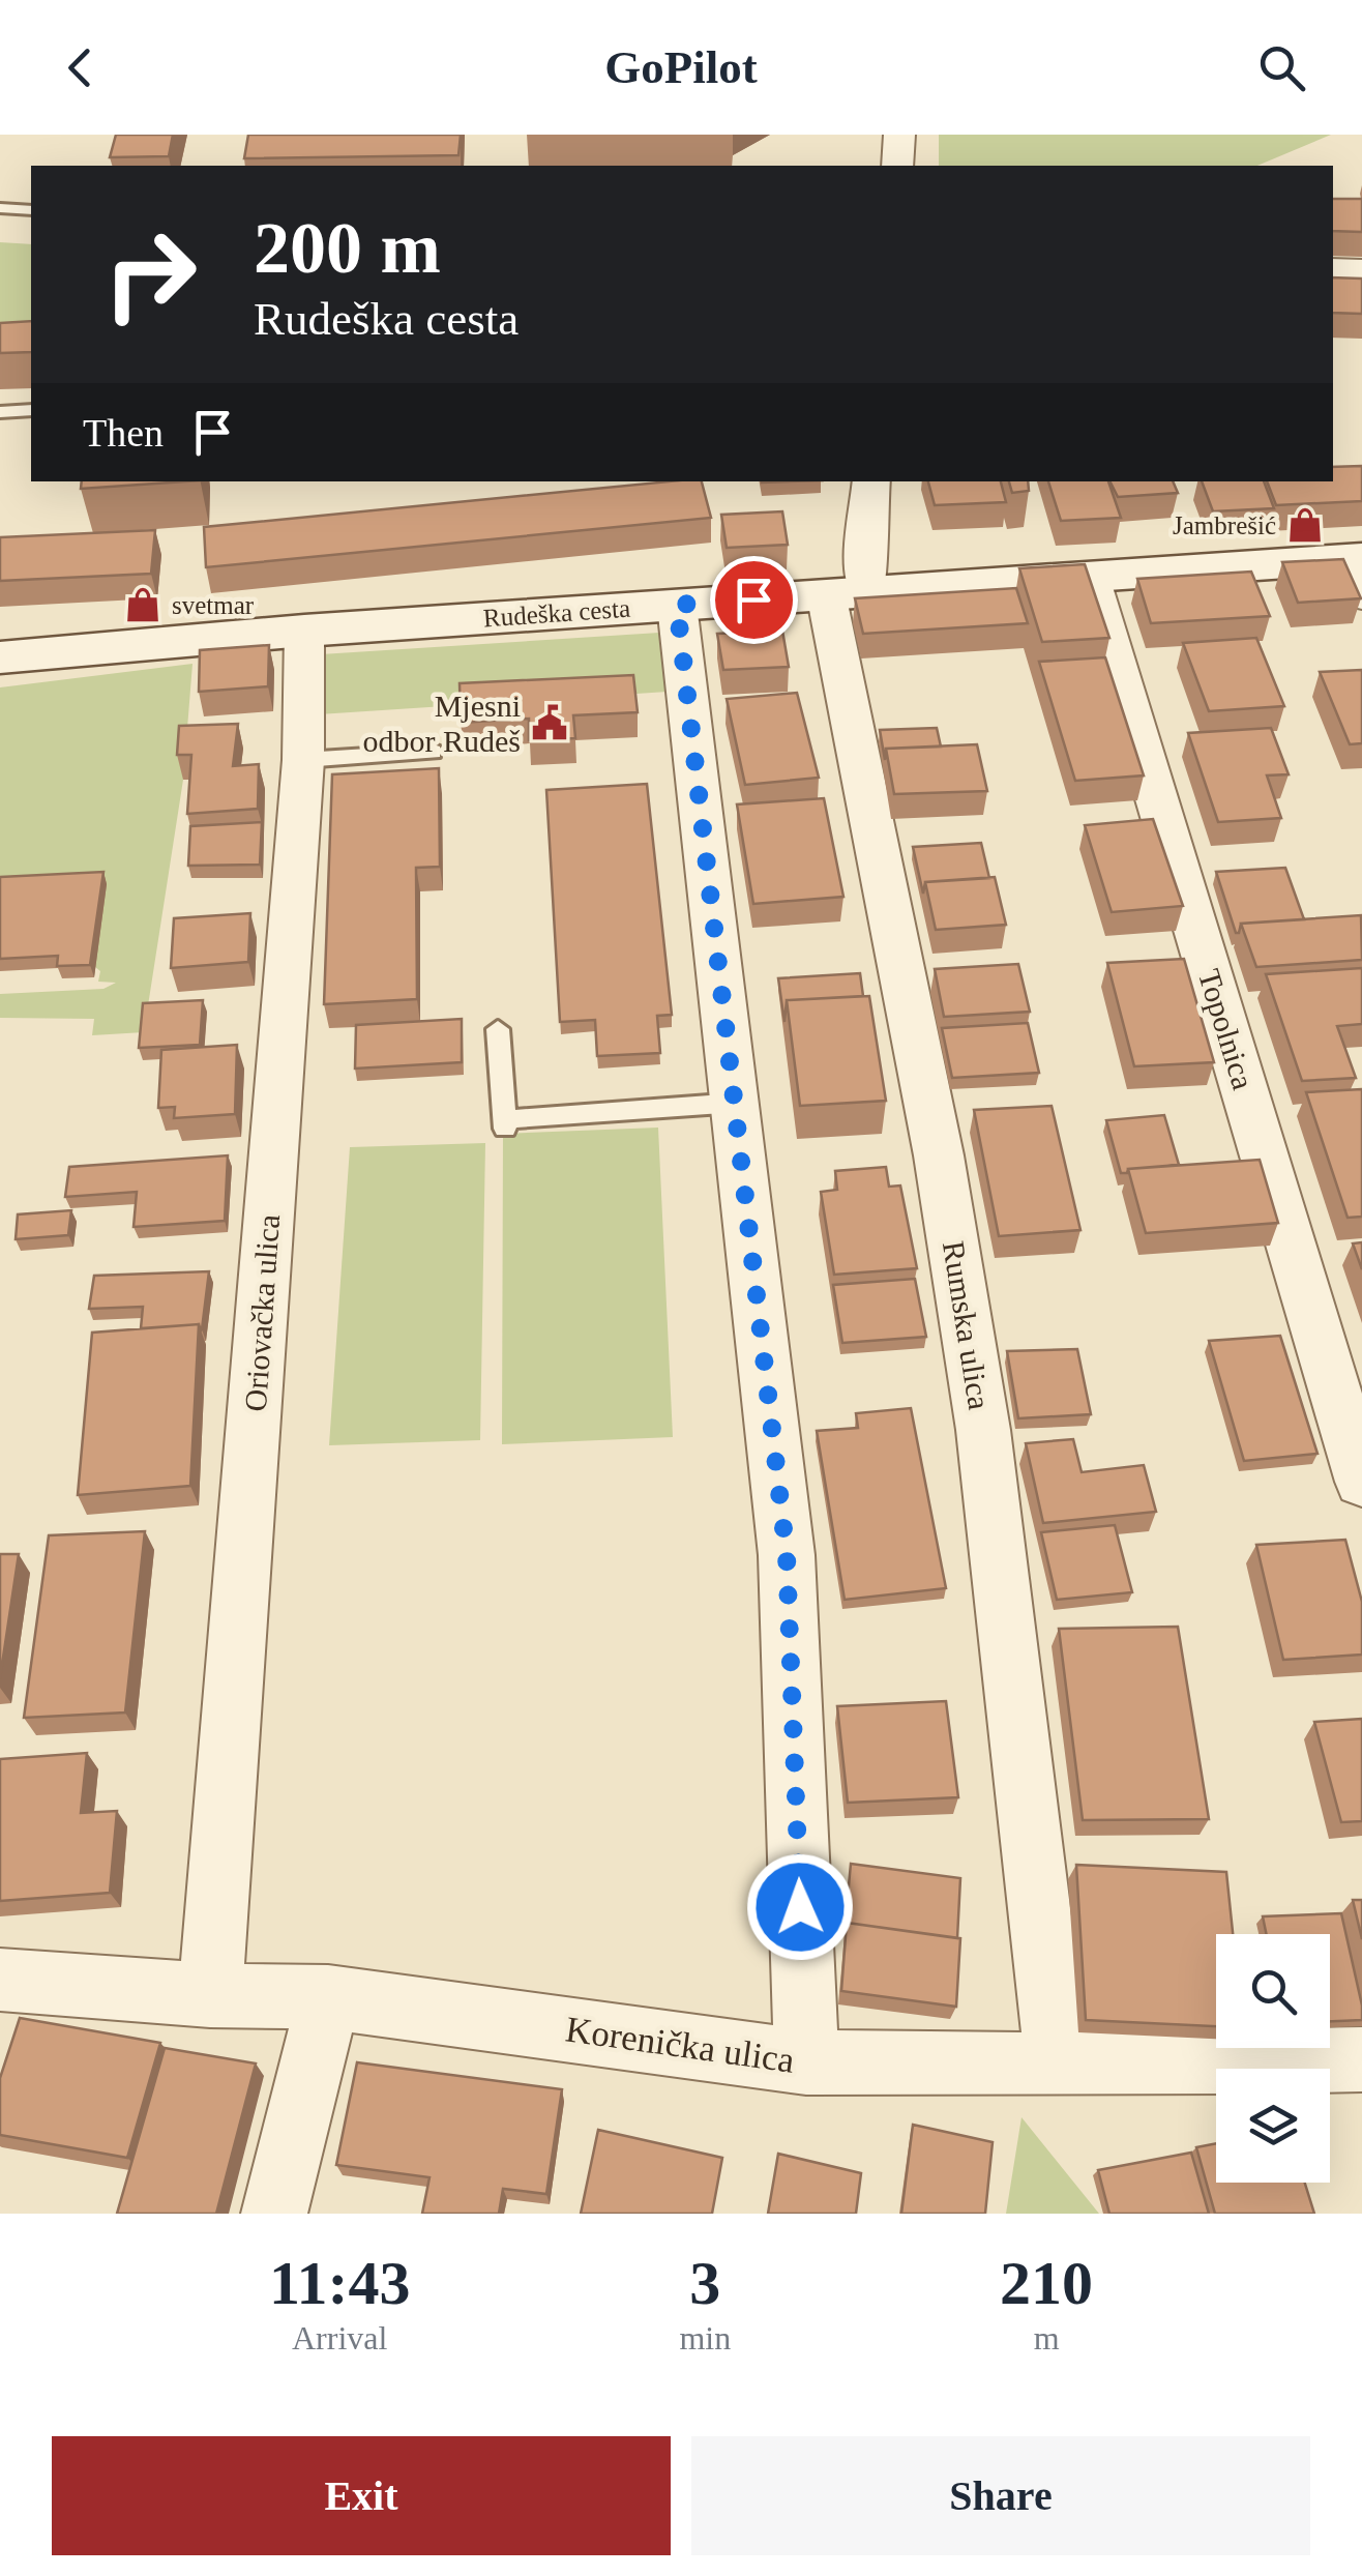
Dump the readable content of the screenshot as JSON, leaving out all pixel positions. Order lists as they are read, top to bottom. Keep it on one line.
{"streets":{"street":["Rudeška cesta","Topolnica","Oriovačka ulica","Rumska ulica","Korenička ulica"]},"crossings":[["Rudeška cesta","Topolnica"],["Rudeška cesta","Oriovačka ulica"],["Rudeška cesta","Rumska ulica"],["Oriovačka ulica","Korenička ulica"],["Rumska ulica","Korenička ulica"]],"places":{"shop":["Jambrešić","svetmar"],"public building":["Mjesni odbor Rudeš"]},"page":{"header":"GoPilot","turn":["200 m","Rudeška cesta"],"then":"Then","eta":["11:43","Arrival","3","min","210","m"],"buttons":["Exit","Share"]}}
